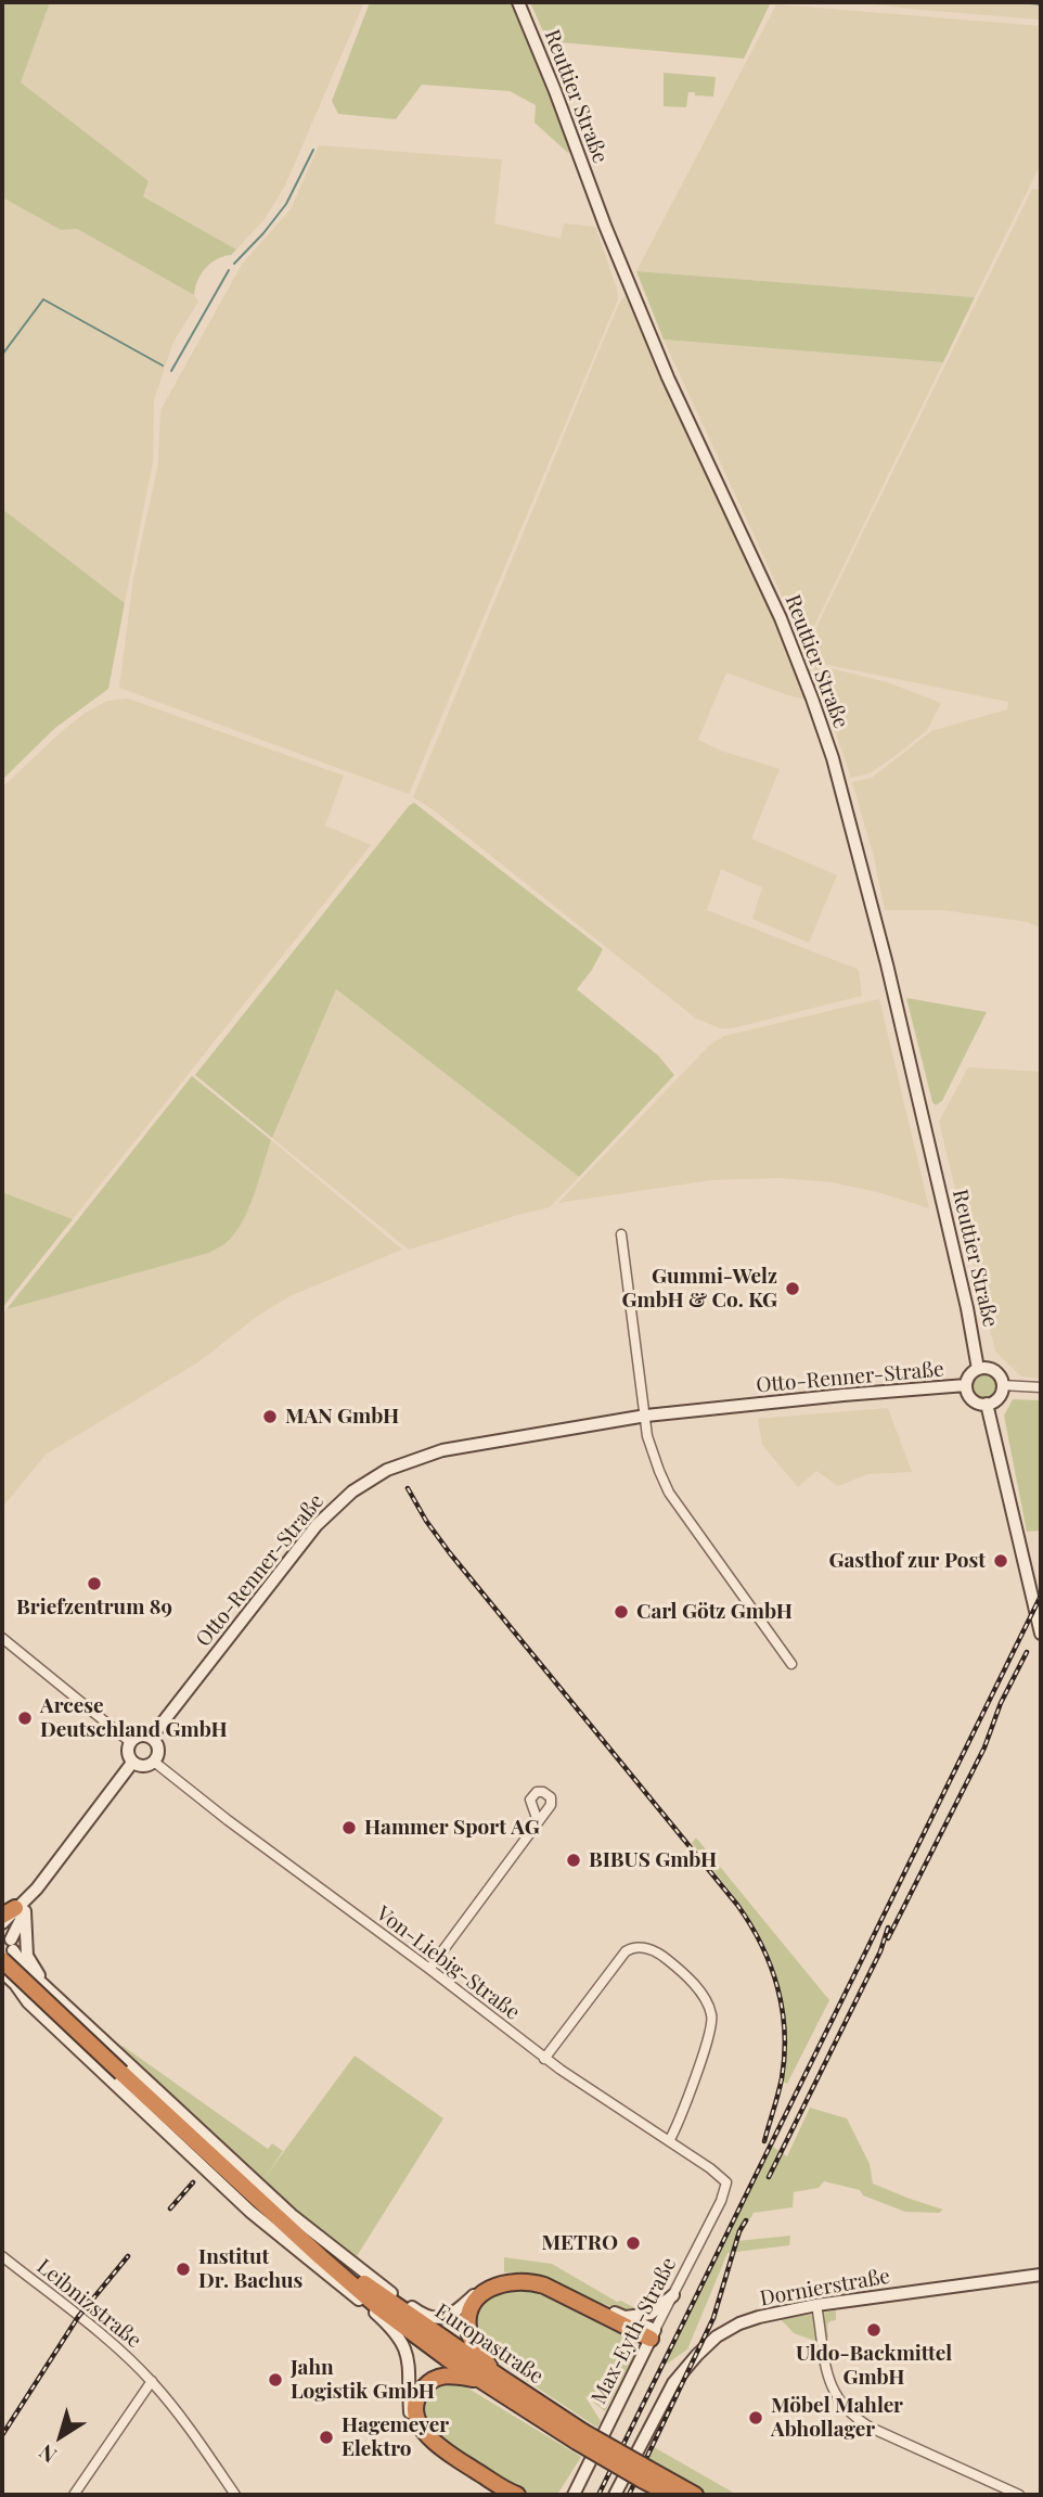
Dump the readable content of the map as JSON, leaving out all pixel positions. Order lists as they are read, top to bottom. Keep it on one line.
{"streets":{"highway":["Europastraße"],"street":["Reuttier Straße","Otto-Renner-Straße","Von-Liebig-Straße","Dornierstraße","Leibnizstraße","Max-Eyth-Straße"]},"crossings":[["Reuttier Straße","Otto-Renner-Straße"],["Otto-Renner-Straße","Von-Liebig-Straße"],["Von-Liebig-Straße","Max-Eyth-Straße"]],"places":["Gummi-Welz GmbH & Co. KG","MAN GmbH","Gasthof zur Post","Briefzentrum 89","Carl Götz GmbH","Arcese Deutschland GmbH","Hammer Sport AG","BIBUS GmbH","METRO","Institut Dr. Bachus","Uldo-Backmittel GmbH","Jahn Logistik GmbH","Möbel Mahler Abhollager","Hagemeyer Elektro"],"north":"bottom left"}
